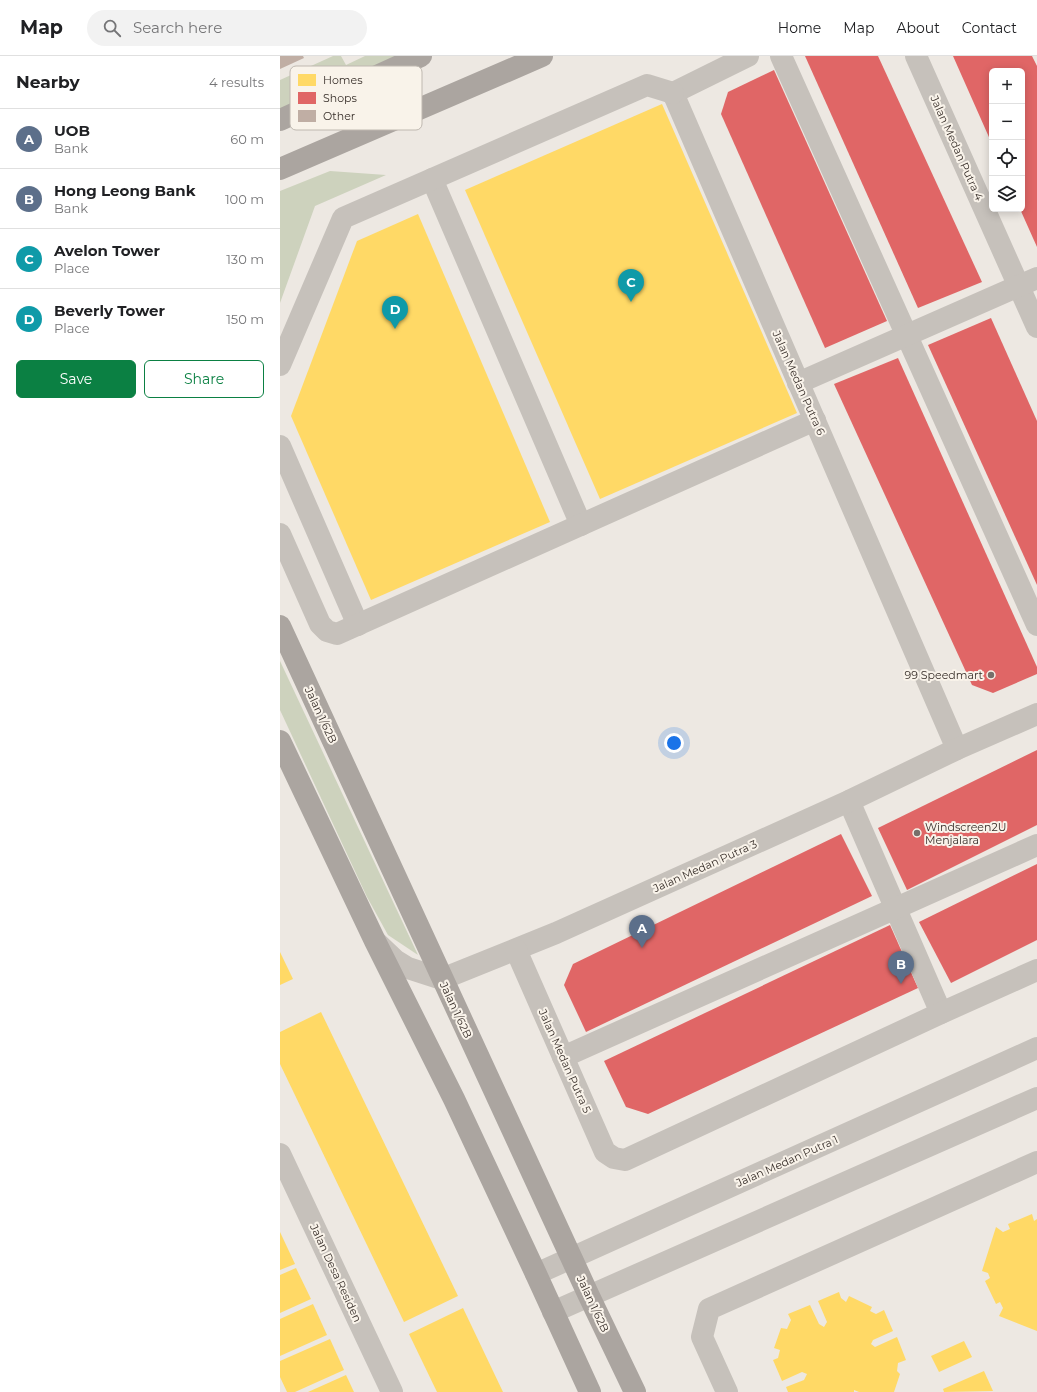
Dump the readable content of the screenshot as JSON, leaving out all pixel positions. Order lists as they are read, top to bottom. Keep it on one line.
{"streets":{"main road":["Jalan 1/62B"],"street":["Jalan Medan Putra 4","Jalan Medan Putra 6","Jalan Medan Putra 3","Jalan Medan Putra 5","Jalan Medan Putra 1","Jalan Desa Residen"]},"crossings":[["Jalan Medan Putra 6","Jalan Medan Putra 3"],["Jalan 1/62B","Jalan Medan Putra 3"],["Jalan 1/62B","Jalan Medan Putra 1"],["Jalan Medan Putra 3","Jalan Medan Putra 5"]],"places":["99 Speedmart","Windscreen2U Menjalara"],"legend":["Homes","Shops","Other"],"page":{"header":"Map","search":"Search here","nav":["Home","Map","About","Contact"],"heading":["Nearby","4 results"],"map_buttons":["+","−"],"list":[{"mark":"A","name":"UOB","note":"Bank","value":"60 m"},{"mark":"B","name":"Hong Leong Bank","note":"Bank","value":"100 m"},{"mark":"C","name":"Avelon Tower","note":"Place","value":"130 m"},{"mark":"D","name":"Beverly Tower","note":"Place","value":"150 m"}],"pins":["C","D","A","B"],"buttons":["Save","Share"]}}
